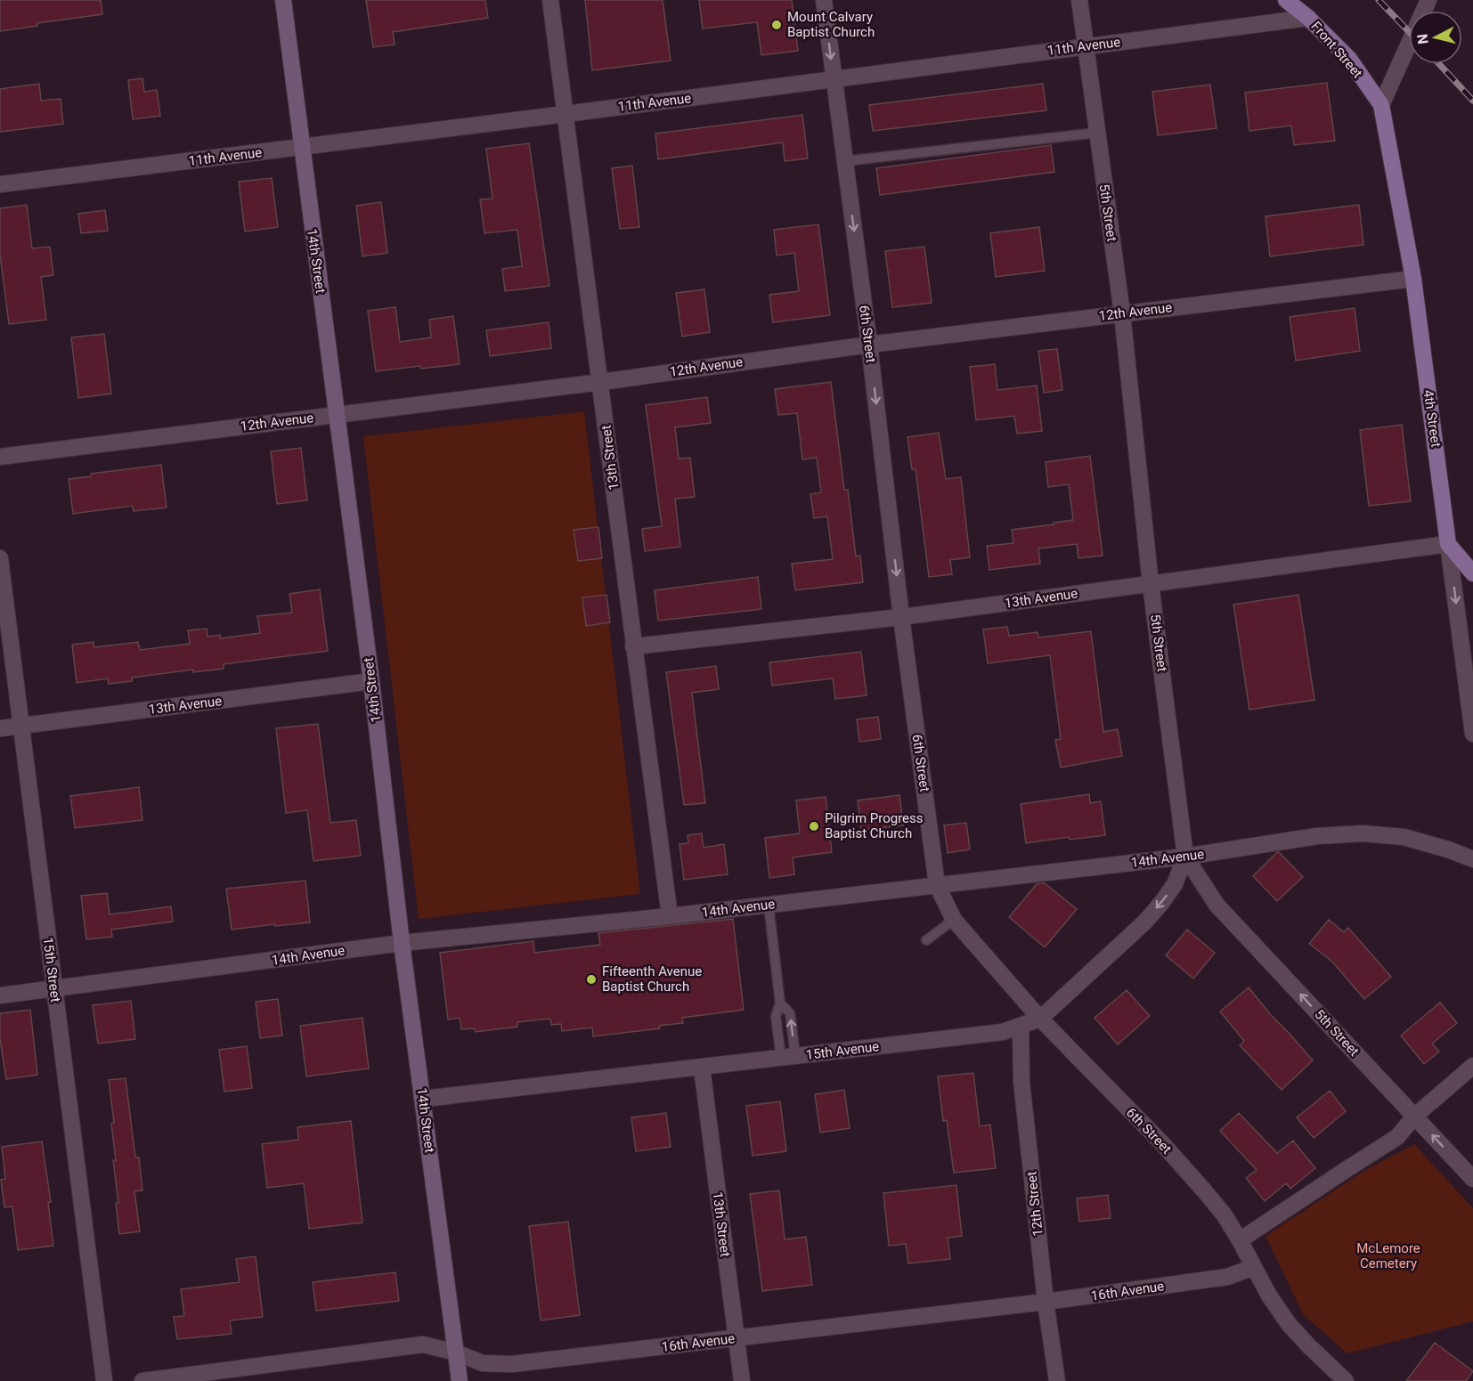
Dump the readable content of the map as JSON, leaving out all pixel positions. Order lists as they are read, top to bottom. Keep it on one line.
{"streets":{"main road":["Front Street","14th Street","4th Street"],"street":["11th Avenue","5th Street","12th Avenue","6th Street","13th Street","13th Avenue","14th Avenue","15th Street","15th Avenue","12th Street","16th Avenue"]},"crossings":[["11th Avenue","Front Street"],["11th Avenue","5th Street"],["11th Avenue","14th Street"],["11th Avenue","6th Street"],["11th Avenue","13th Street"],["Front Street","4th Street"],["5th Street","12th Avenue"],["5th Street","13th Avenue"],["5th Street","14th Avenue"],["5th Street","15th Avenue"],["14th Street","12th Avenue"],["14th Street","13th Avenue"],["14th Street","14th Avenue"],["14th Street","15th Avenue"],["14th Street","16th Avenue"],["12th Avenue","6th Street"],["12th Avenue","4th Street"],["12th Avenue","13th Street"],["6th Street","13th Avenue"],["6th Street","14th Avenue"],["6th Street","15th Avenue"],["6th Street","16th Avenue"],["4th Street","13th Avenue"],["13th Street","13th Avenue"],["13th Street","14th Avenue"],["13th Street","15th Avenue"],["13th Street","16th Avenue"],["13th Avenue","15th Street"],["14th Avenue","15th Street"],["14th Avenue","15th Avenue"],["15th Avenue","12th Street"],["12th Street","16th Avenue"]],"one_way":["6th Street"],"parks":["McLemore Cemetery"],"places":["Mount Calvary Baptist Church","Pilgrim Progress Baptist Church","Fifteenth Avenue Baptist Church"],"north":"left"}
